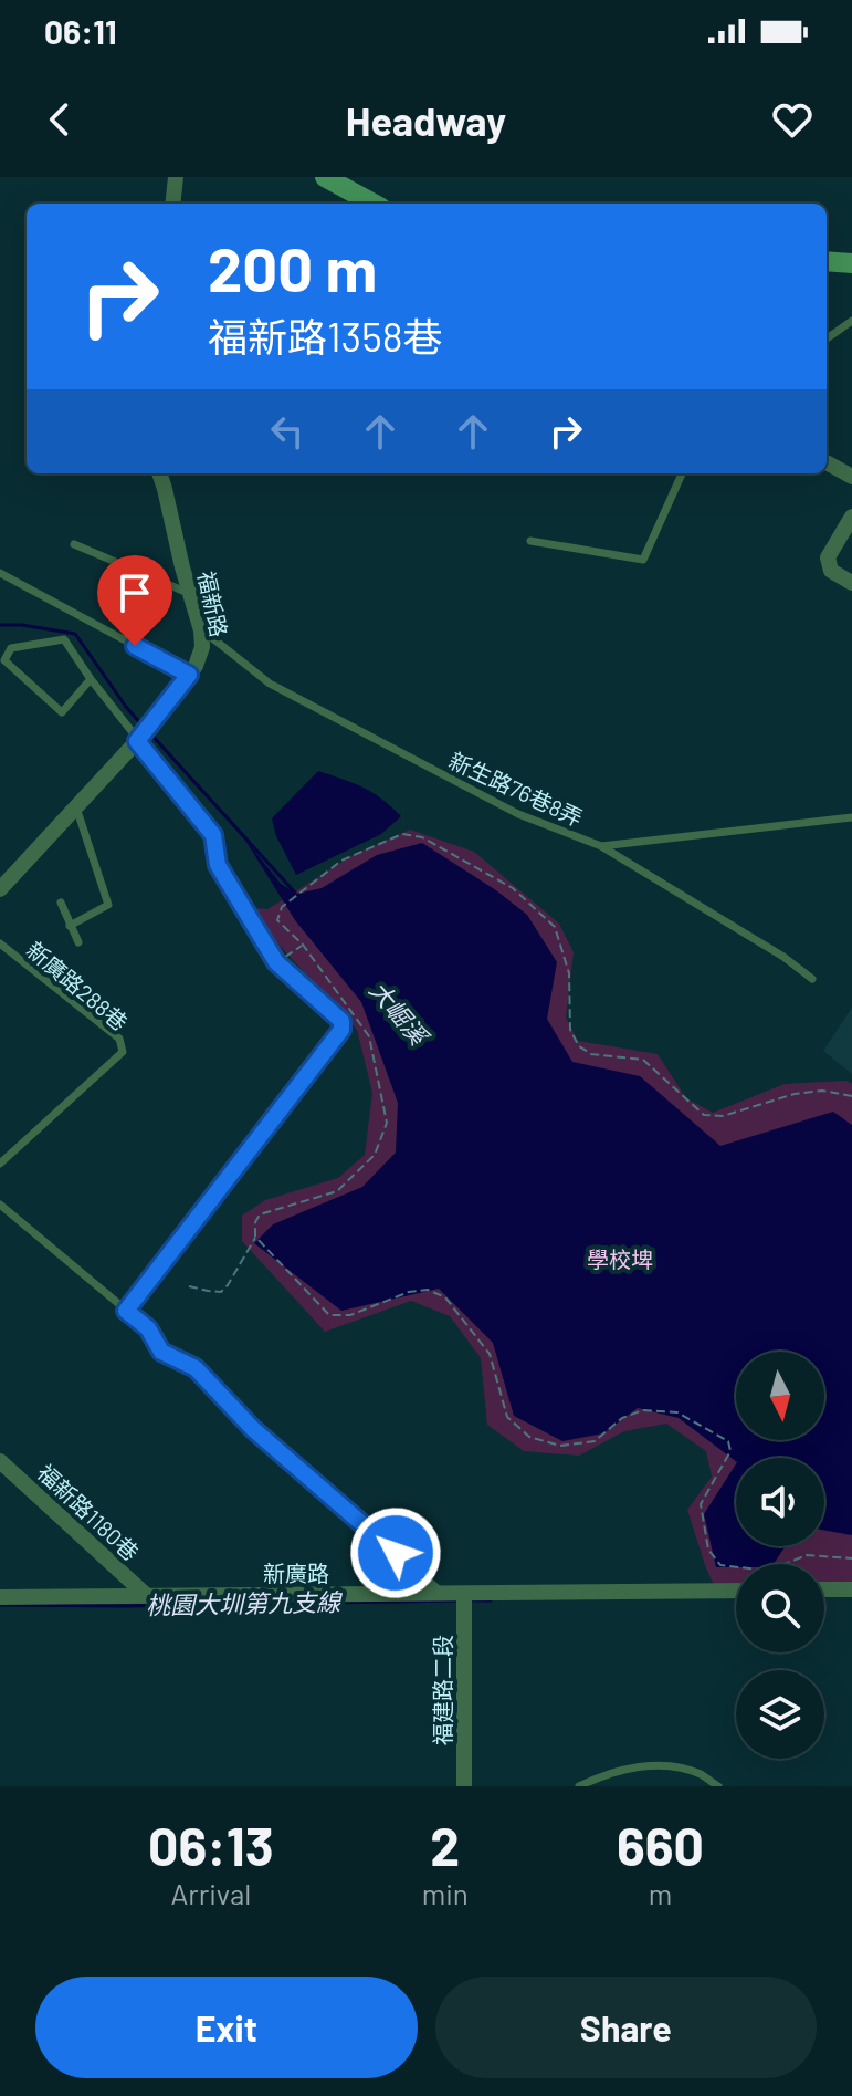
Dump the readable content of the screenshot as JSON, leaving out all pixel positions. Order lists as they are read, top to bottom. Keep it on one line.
{"streets":{"street":["福新路","福新路1180巷","新廣路","福建路二段"],"lane":["新生路76巷8弄","新廣路288巷"]},"crossings":[["福新路","新生路76巷8弄"],["福新路1180巷","新廣路"],["新廣路","福建路二段"]],"water":["大崛溪","桃園大圳第九支線"],"parks":["學校埤"],"north":"bottom","page":{"status":"06:11","header":"Headway","turn":["200 m","福新路1358巷"],"eta":["06:13","Arrival","2","min","660","m"],"buttons":["Exit","Share"]}}
